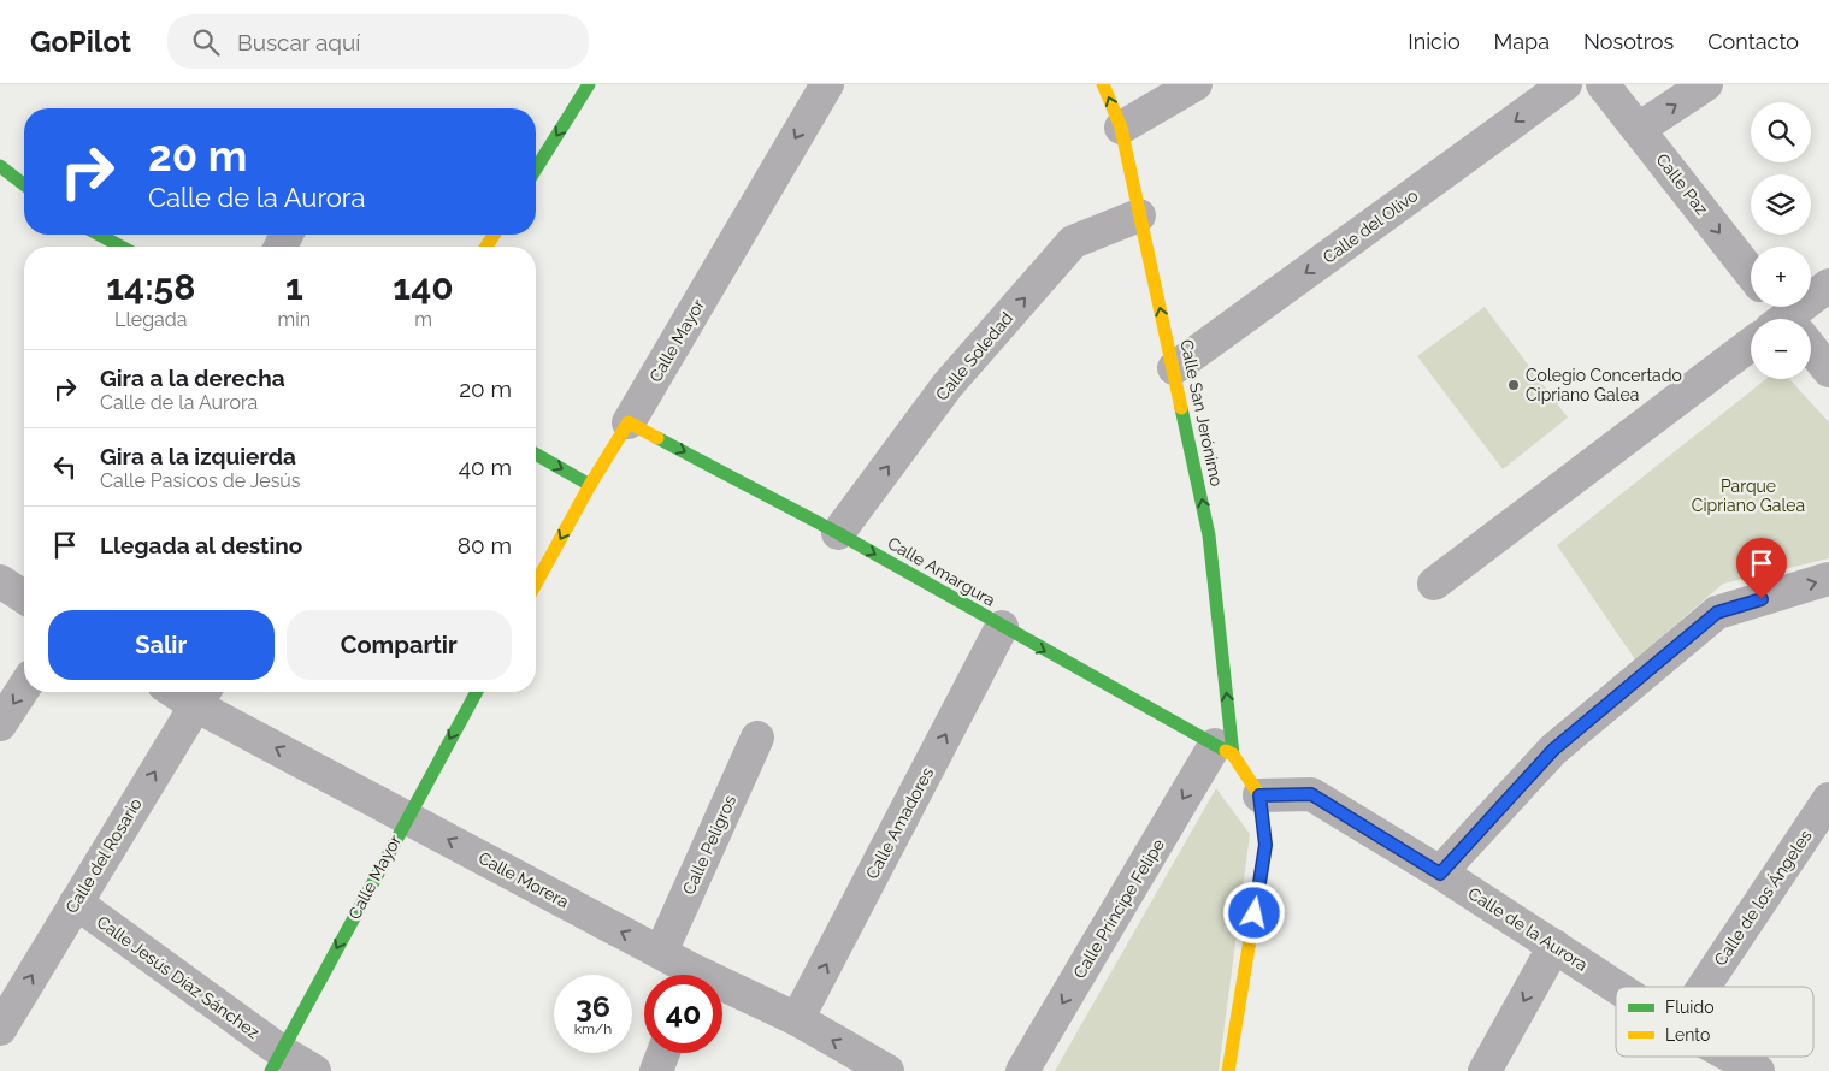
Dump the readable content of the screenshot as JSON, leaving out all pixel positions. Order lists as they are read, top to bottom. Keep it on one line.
{"streets":{"street":["Calle Paz","Calle del Olivo","Calle Mayor","Calle Soledad","Calle San Jerónimo","Calle Amargura","Calle Amadores","Calle Peligros","Calle del Rosario","Calle Morera","Calle de los Ángeles","Calle Príncipe Felipe","Calle de la Aurora","Calle Jesús Díaz Sánchez"]},"crossings":[["Calle del Olivo","Calle San Jerónimo"],["Calle Mayor","Calle Amargura"],["Calle Mayor","Calle Morera"],["Calle Mayor","Calle Jesús Díaz Sánchez"],["Calle Soledad","Calle San Jerónimo"],["Calle Soledad","Calle Amargura"],["Calle San Jerónimo","Calle Amargura"],["Calle San Jerónimo","Calle Príncipe Felipe"],["Calle Amargura","Calle Amadores"],["Calle Amargura","Calle Príncipe Felipe"],["Calle Amadores","Calle Morera"],["Calle Peligros","Calle Morera"],["Calle del Rosario","Calle Morera"],["Calle del Rosario","Calle Jesús Díaz Sánchez"]],"one_way":["Calle Paz","Calle del Olivo","Calle Mayor","Calle Soledad","Calle San Jerónimo","Calle Amargura","Calle Amadores","Calle del Rosario","Calle Morera","Calle Príncipe Felipe"],"parks":["Parque Cipriano Galea"],"places":["Colegio Concertado Cipriano Galea"],"legend":["Fluido","Lento"],"page":{"header":"GoPilot","search":"Buscar aquí","nav":["Inicio","Mapa","Nosotros","Contacto"],"map_buttons":["+","−"],"turn":["20 m","Calle de la Aurora"],"eta":["14:58","Llegada","1","min","140","m"],"list":[{"name":"Gira a la derecha","note":"Calle de la Aurora","value":"20 m"},{"name":"Gira a la izquierda","note":"Calle Pasicos de Jesús","value":"40 m"},{"name":"Llegada al destino","value":"80 m"}],"buttons":["Salir","Compartir"],"speed":"36 km/h","limit":"40"}}
